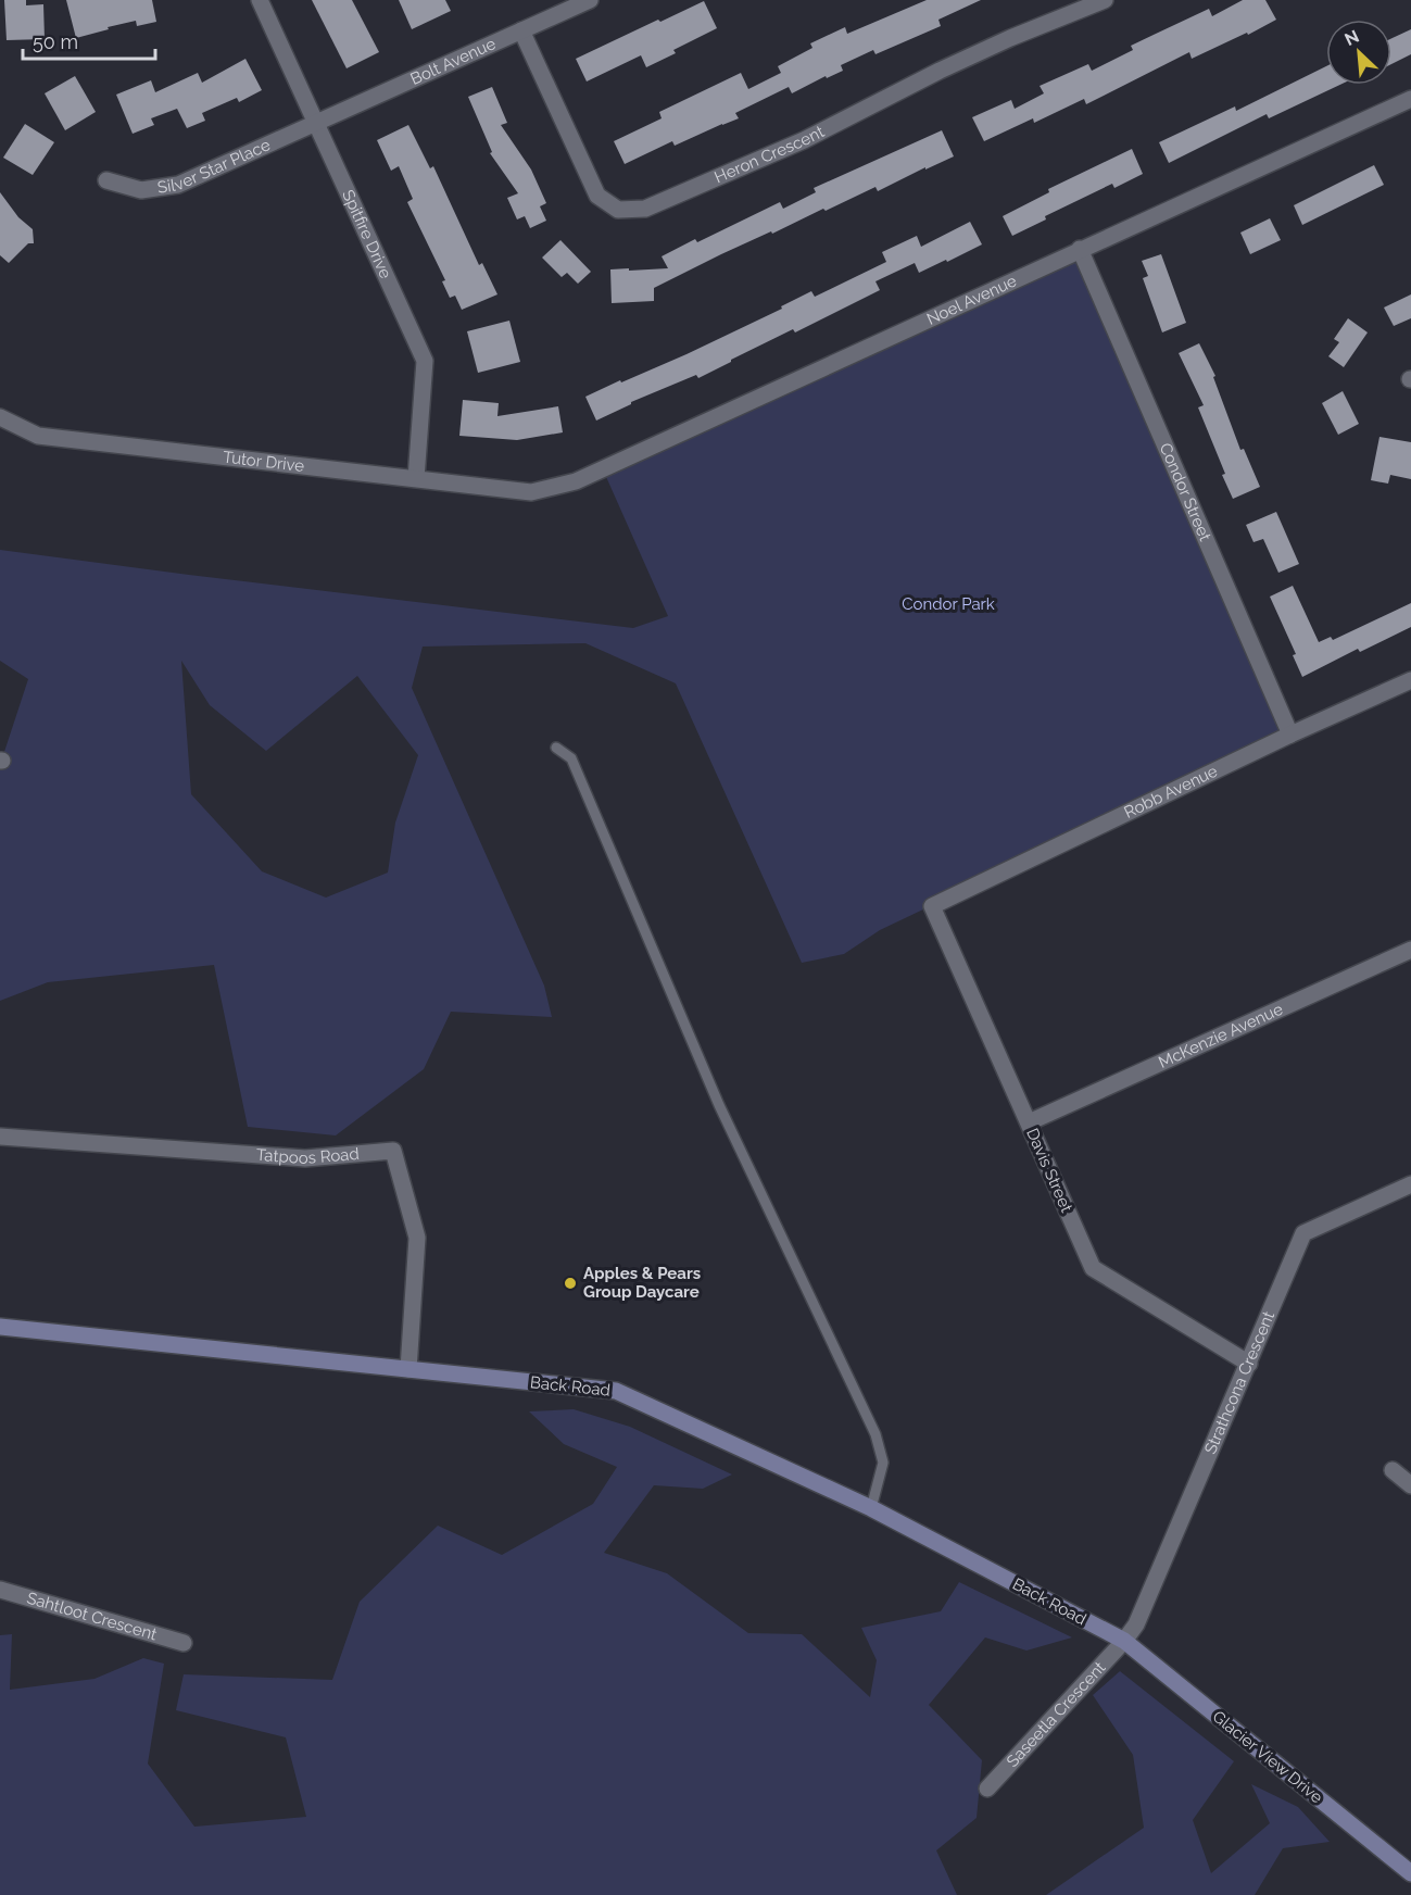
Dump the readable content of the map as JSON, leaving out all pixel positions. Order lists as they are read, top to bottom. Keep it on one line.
{"streets":{"street":["Bolt Avenue","Heron Crescent","Silver Star Place","Spitfire Drive","Noel Avenue","Tutor Drive","Condor Street","Robb Avenue","McKenzie Avenue","Tatpoos Road","Davis Street","Strathcona Crescent","Back Road","Sahtloot Crescent","Saseetla Crescent","Glacier View Drive"]},"crossings":[["Bolt Avenue","Heron Crescent"],["Bolt Avenue","Silver Star Place"],["Bolt Avenue","Spitfire Drive"],["Silver Star Place","Spitfire Drive"],["Spitfire Drive","Tutor Drive"],["Noel Avenue","Tutor Drive"],["Noel Avenue","Condor Street"],["Condor Street","Robb Avenue"],["Robb Avenue","Davis Street"],["McKenzie Avenue","Davis Street"],["Tatpoos Road","Back Road"],["Davis Street","Strathcona Crescent"],["Strathcona Crescent","Back Road"],["Strathcona Crescent","Saseetla Crescent"],["Strathcona Crescent","Glacier View Drive"],["Back Road","Saseetla Crescent"],["Back Road","Glacier View Drive"],["Saseetla Crescent","Glacier View Drive"]],"parks":["Condor Park"],"places":["Apples & Pears Group Daycare"],"scale_bar":"50 m","north":"top left"}
